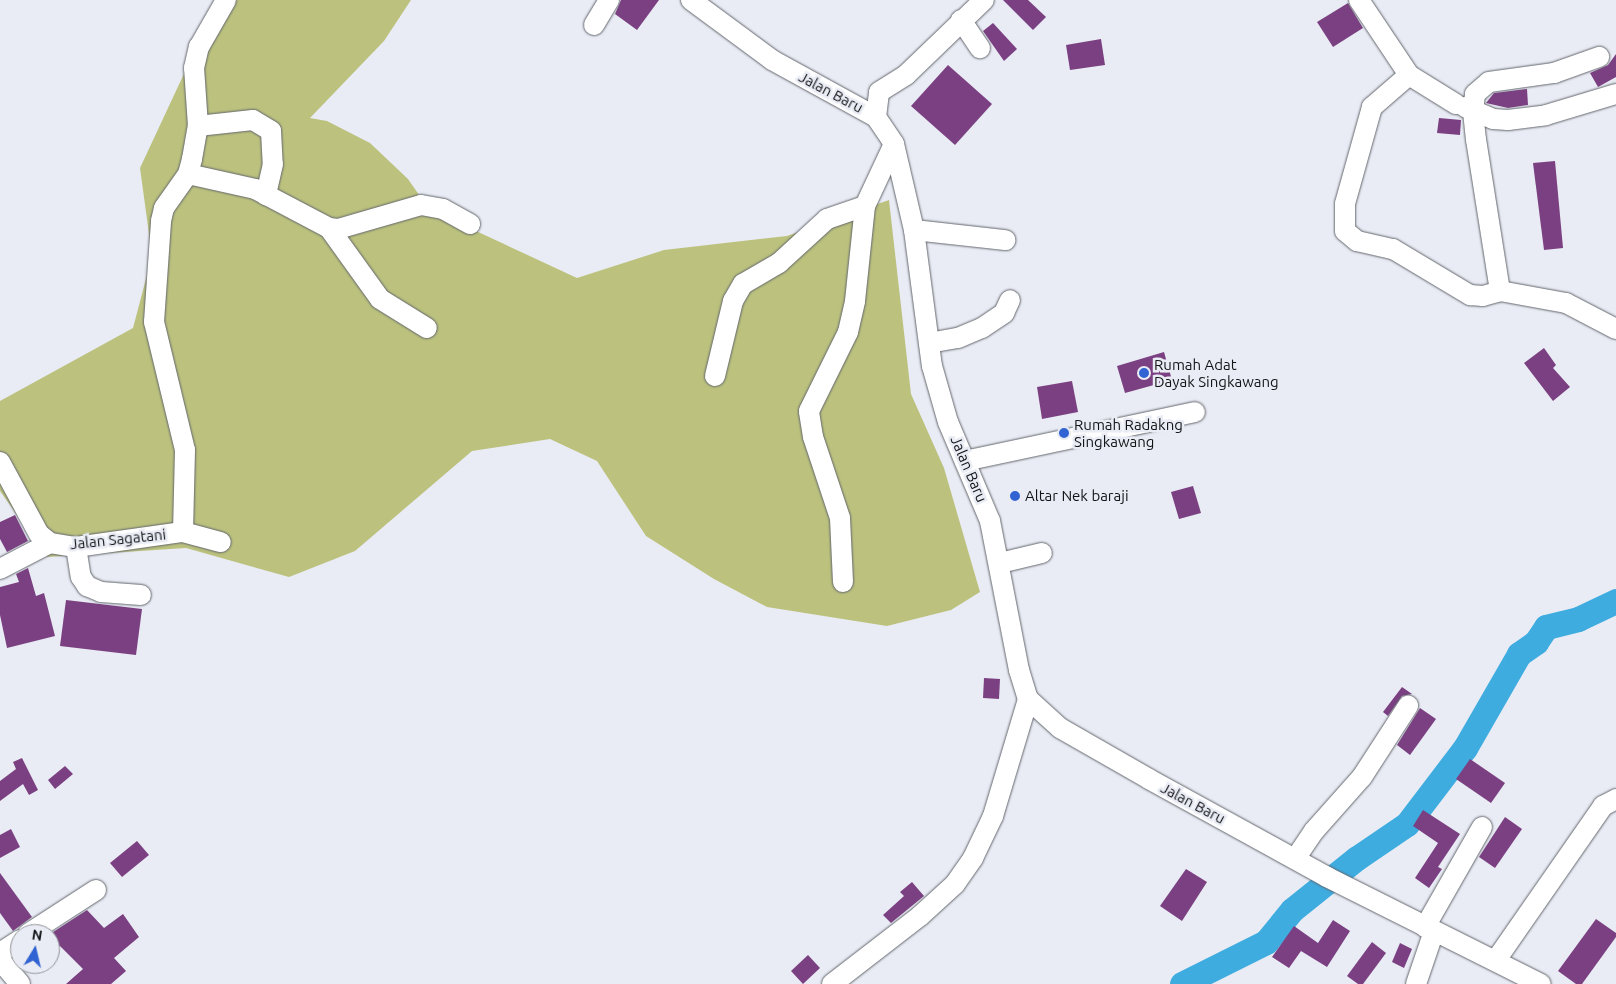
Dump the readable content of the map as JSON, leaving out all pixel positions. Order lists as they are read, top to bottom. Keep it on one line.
{"streets":{"street":["Jalan Baru","Jalan Sagatani"]},"places":["Rumah Adat Dayak Singkawang","Rumah Radakng Singkawang","Altar Nek baraji"],"north":"top"}
